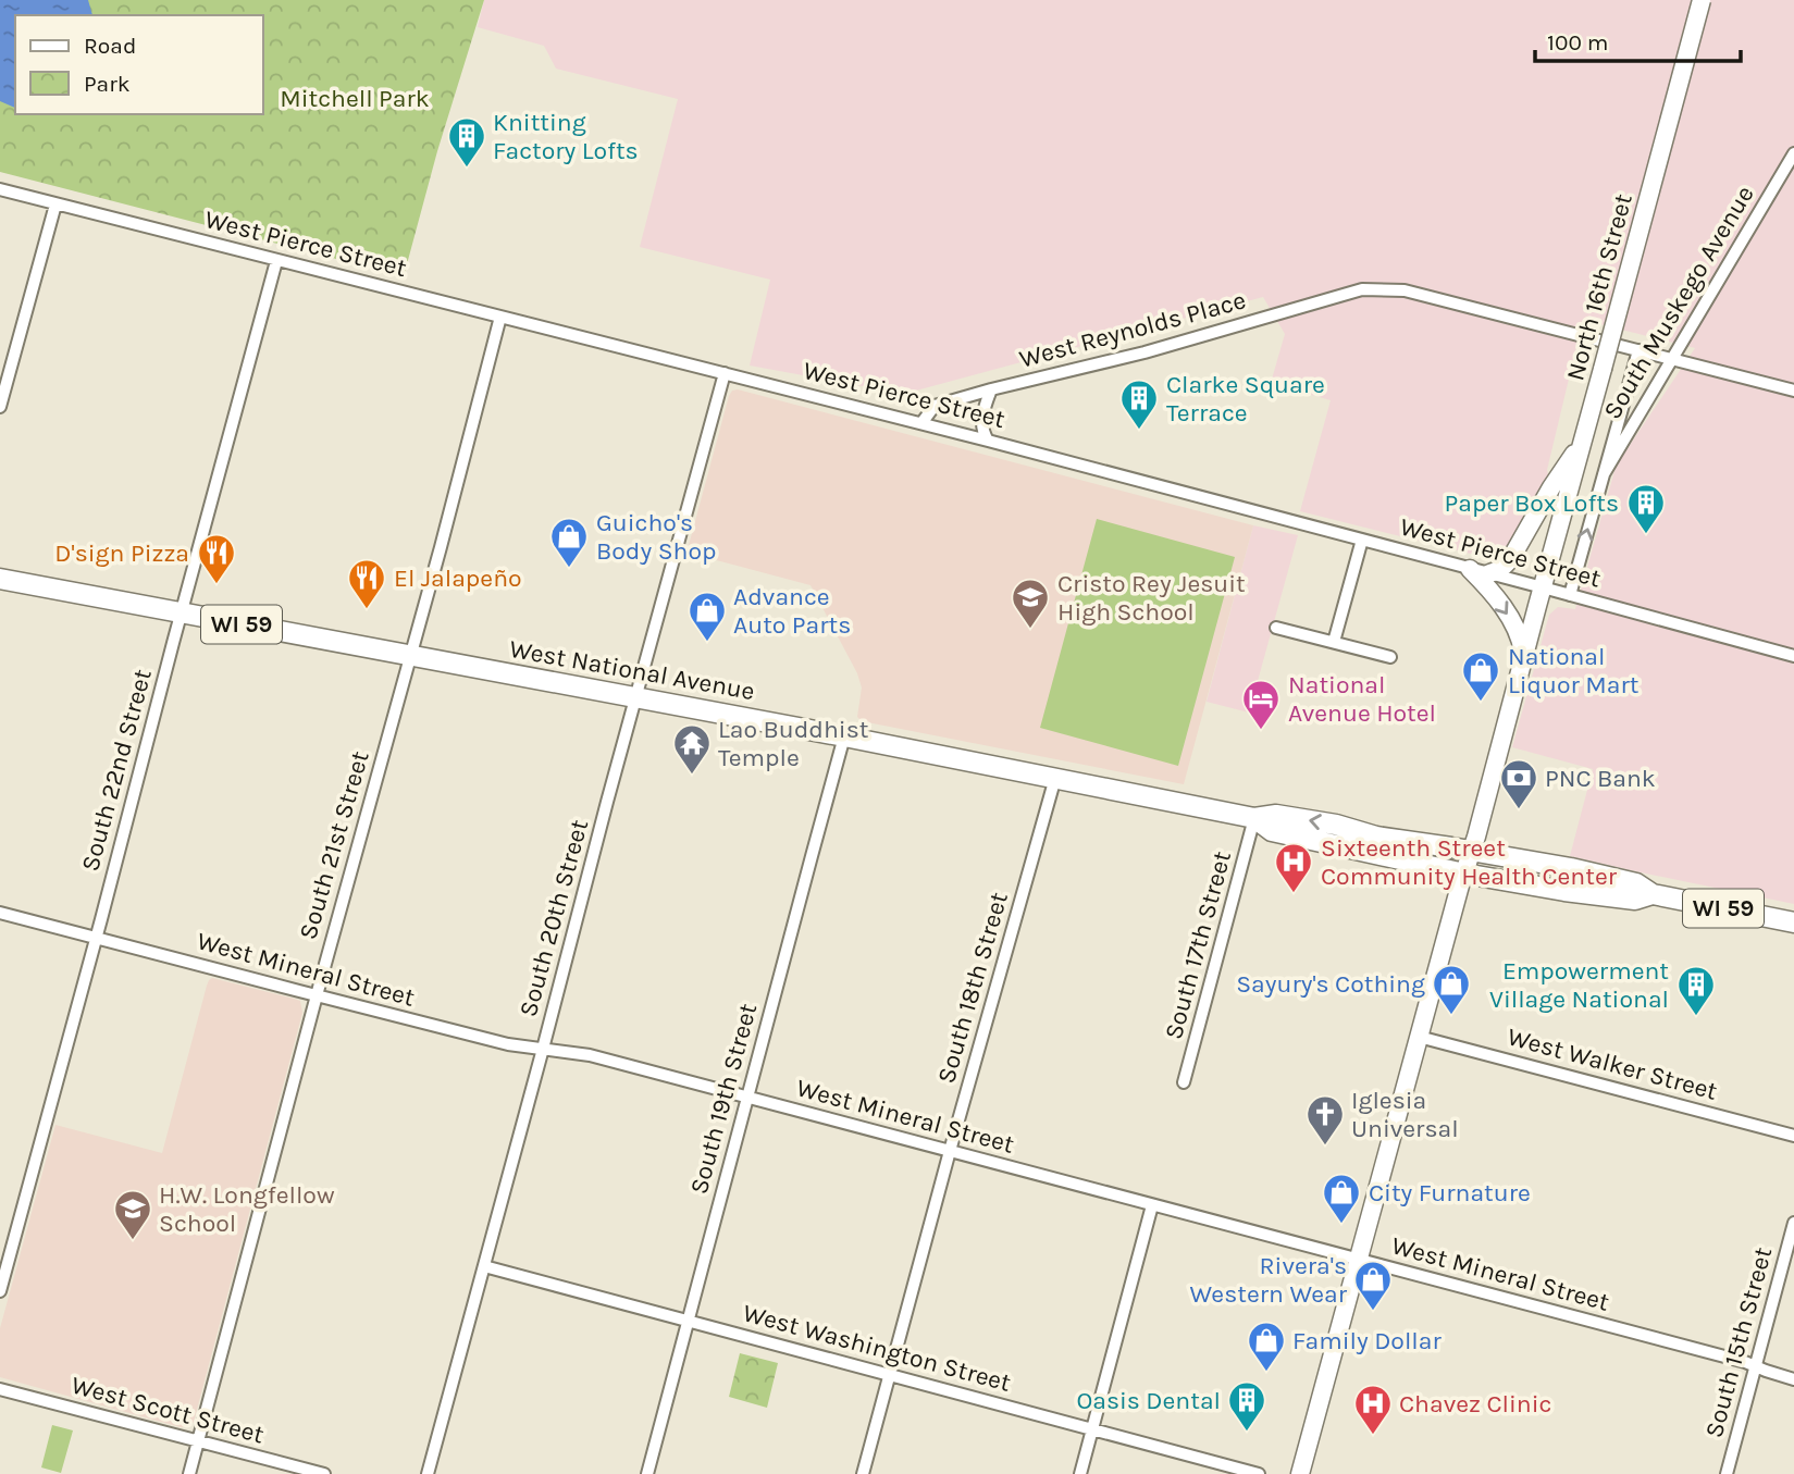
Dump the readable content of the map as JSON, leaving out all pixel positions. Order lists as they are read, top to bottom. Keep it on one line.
{"streets":{"main road":["North 16th Street","WI 59","West National Avenue"],"street":["West Pierce Street","South Muskego Avenue","West Reynolds Place","South 22nd Street","South 21st Street","South 20th Street","South 17th Street","West Mineral Street","South 18th Street","West Walker Street","South 19th Street","South 15th Street","West Washington Street","West Scott Street"]},"crossings":[["West Pierce Street","North 16th Street"],["West Pierce Street","South Muskego Avenue"],["West Pierce Street","West Reynolds Place"],["West Pierce Street","South 22nd Street"],["West Pierce Street","South 21st Street"],["West Pierce Street","South 20th Street"],["North 16th Street","West National Avenue"],["North 16th Street","West Mineral Street"],["North 16th Street","West Walker Street"],["South Muskego Avenue","West Reynolds Place"],["West National Avenue","South 22nd Street"],["West National Avenue","South 21st Street"],["West National Avenue","South 20th Street"],["West National Avenue","South 17th Street"],["West National Avenue","South 18th Street"],["West National Avenue","South 19th Street"],["South 22nd Street","West Mineral Street"],["South 21st Street","West Mineral Street"],["South 21st Street","West Scott Street"],["South 20th Street","West Mineral Street"],["South 20th Street","West Washington Street"],["West Mineral Street","South 18th Street"],["West Mineral Street","South 19th Street"],["West Mineral Street","South 15th Street"],["South 18th Street","West Washington Street"],["South 19th Street","West Washington Street"]],"parks":["Mitchell Park"],"places":{"building":["Knitting Factory Lofts","Clarke Square Terrace","Paper Box Lofts","Empowerment Village National","Oasis Dental"],"shop":["Guicho's Body Shop","Advance Auto Parts","National Liquor Mart","Sayury's Cothing","City Furnature","Rivera's Western Wear","Family Dollar"],"restaurant":["D'sign Pizza","El Jalapeño"],"school or university":["Cristo Rey Jesuit High School","H.W. Longfellow School"],"hotel":["National Avenue Hotel"],"temple":["Lao Buddhist Temple"],"bank":["PNC Bank"],"hospital":["Sixteenth Street Community Health Center","Chavez Clinic"],"church":["Iglesia Universal"]},"legend":["Road","Park"],"scale_bar":"100 m"}
